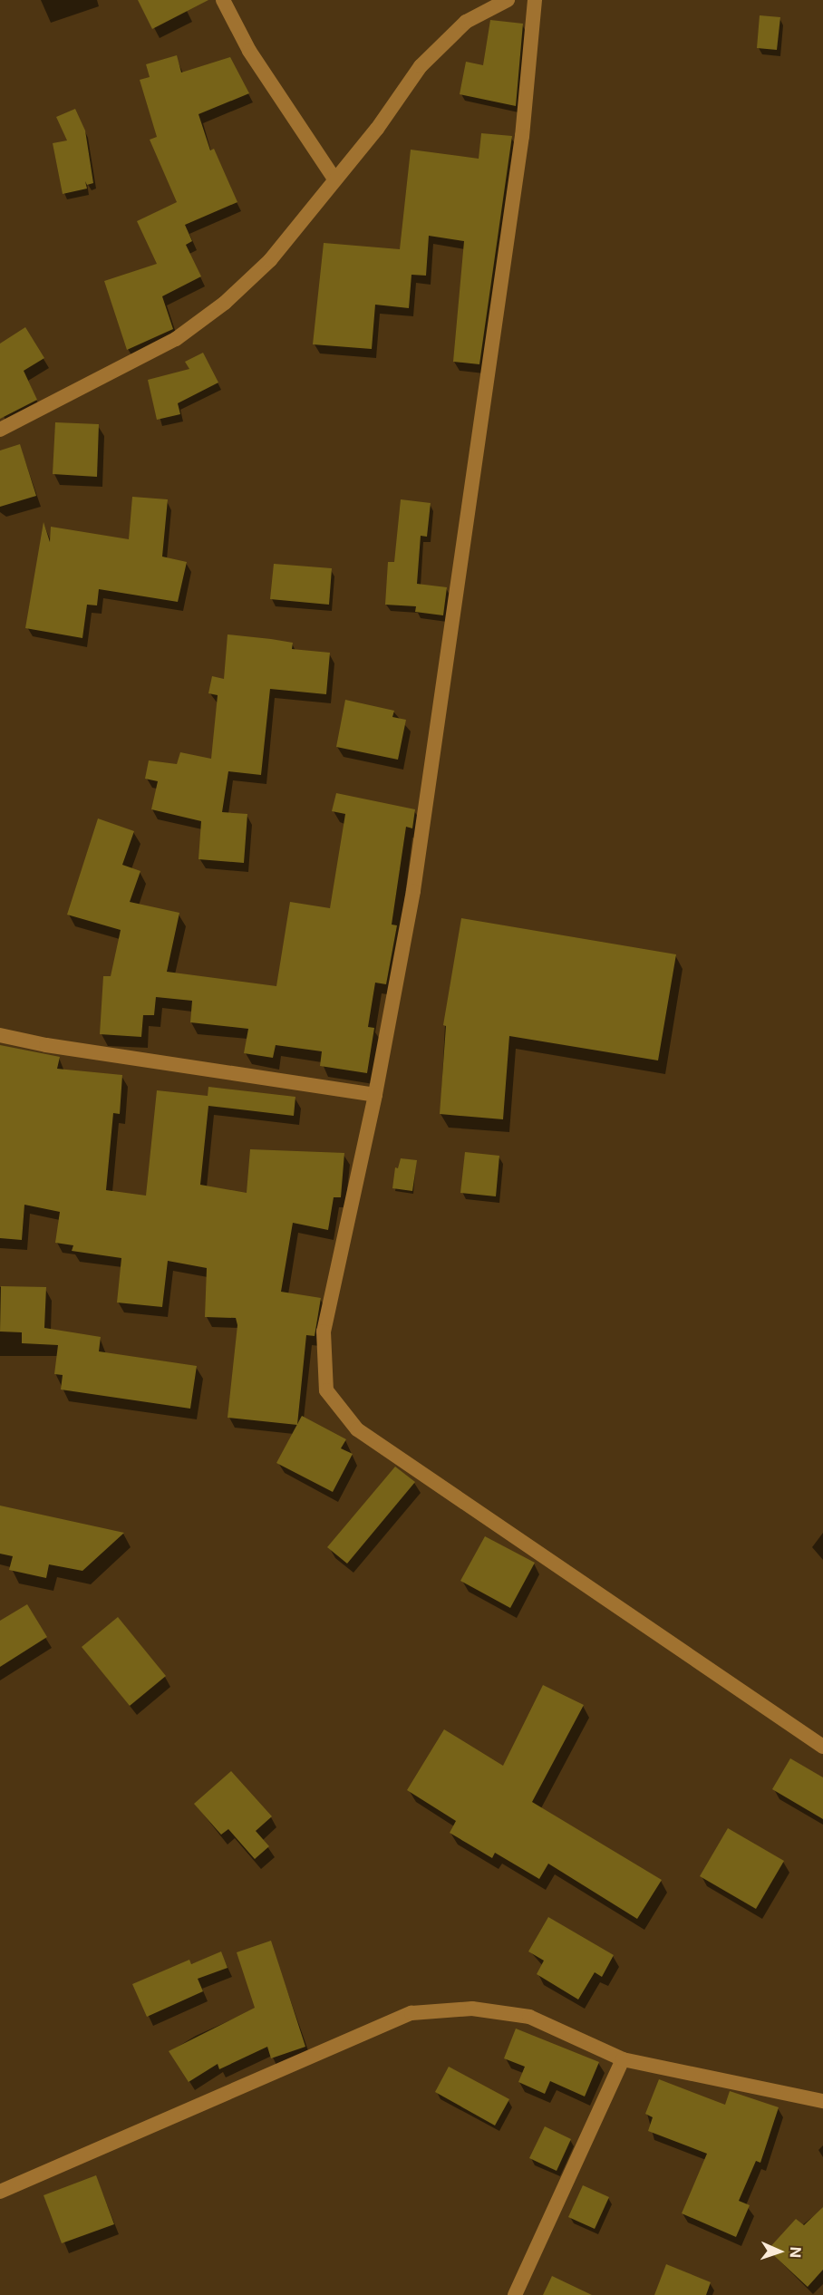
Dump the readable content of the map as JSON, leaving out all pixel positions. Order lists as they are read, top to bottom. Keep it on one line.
{"north":"right"}
